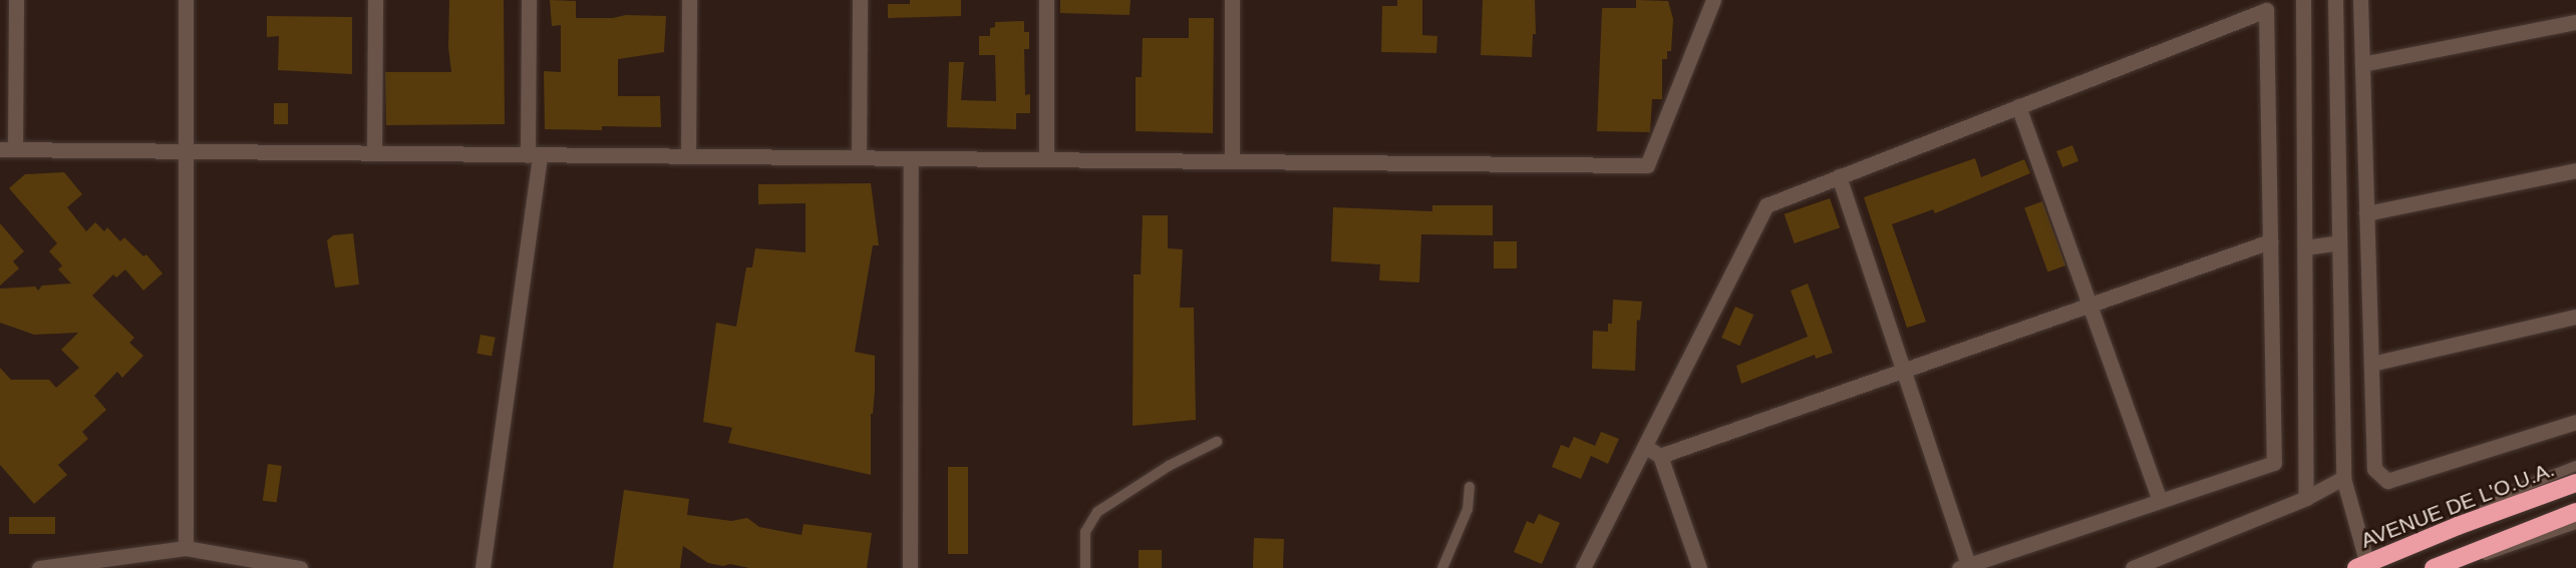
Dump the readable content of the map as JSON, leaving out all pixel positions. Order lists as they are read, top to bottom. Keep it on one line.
{"streets":{"highway":["AVENUE DE L'O.U.A."]}}
